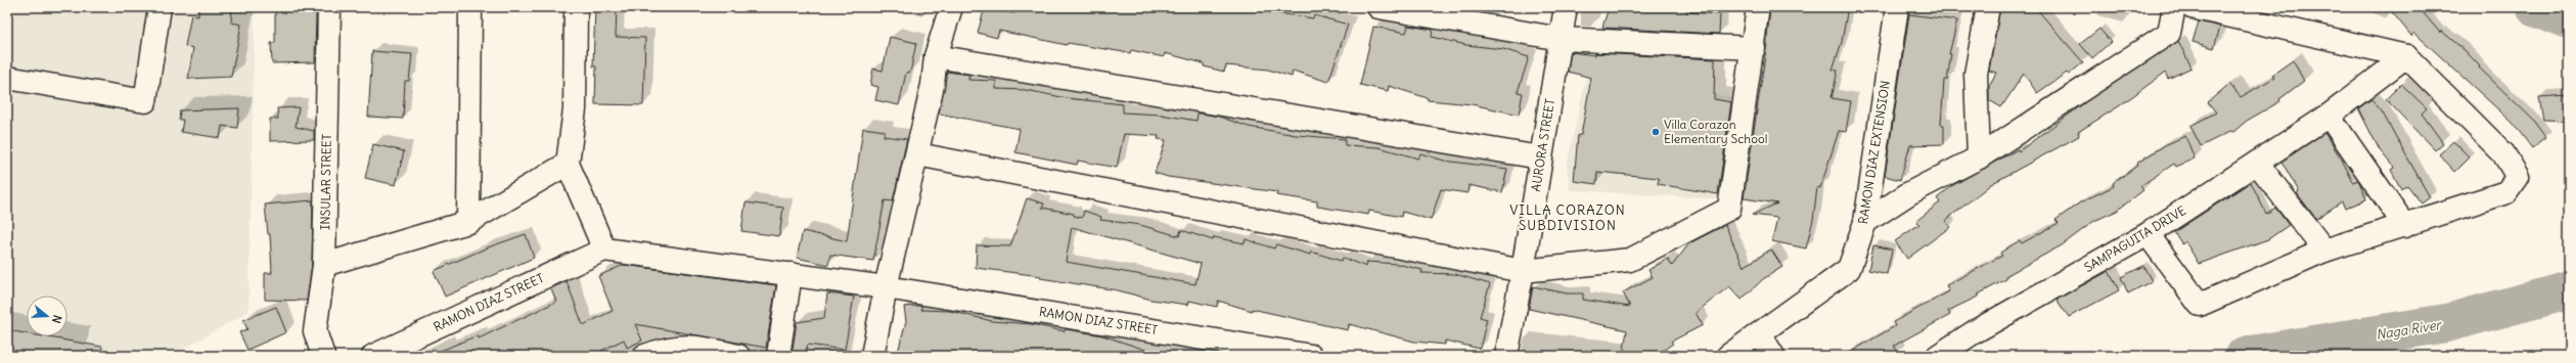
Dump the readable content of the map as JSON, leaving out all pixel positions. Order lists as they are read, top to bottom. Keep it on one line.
{"streets":{"street":["AURORA STREET","RAMON DIAZ EXTENSION","INSULAR STREET","SAMPAGUITA DRIVE","RAMON DIAZ STREET"]},"districts":["VILLA CORAZON SUBDIVISION"],"water":["Naga River"],"places":["Villa Corazon Elementary School"],"north":"right"}
